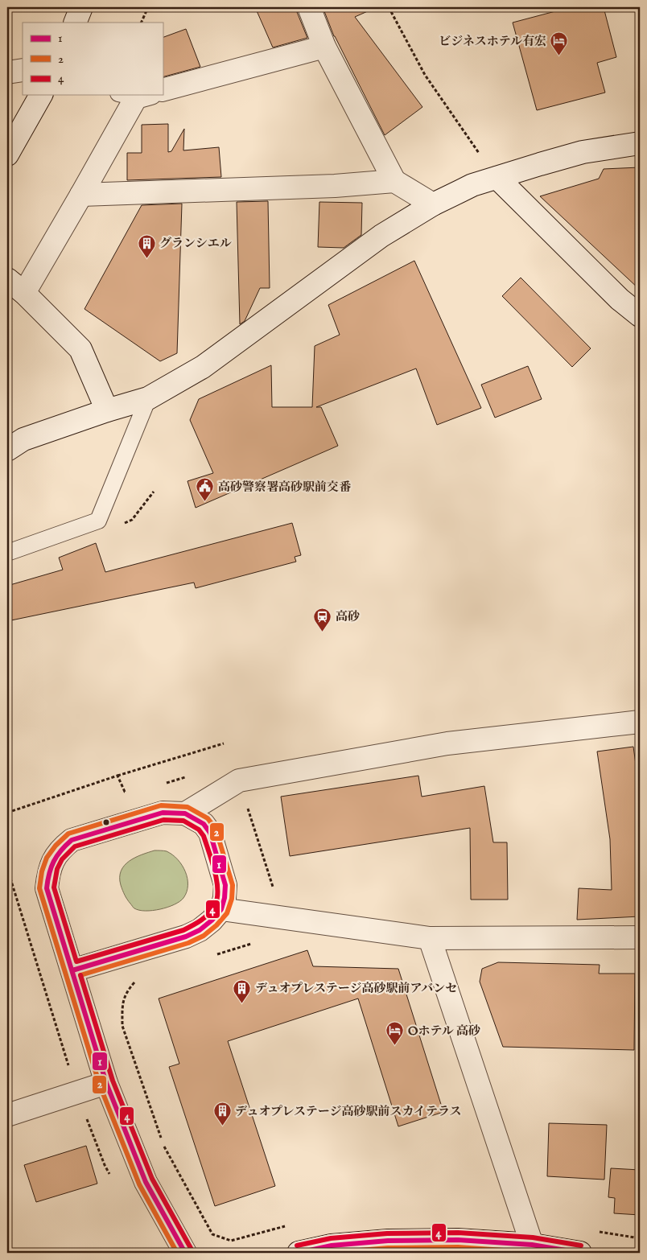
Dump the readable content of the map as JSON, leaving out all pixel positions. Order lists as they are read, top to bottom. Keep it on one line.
{"places":{"hotel":["ビジネスホテル有宏","Oホテル 高砂"],"building":["グランシエル","デュオプレステージ高砂駅前アバンセ","デュオプレステージ高砂駅前スカイテラス"],"public building":["高砂警察署高砂駅前交番"],"station":["高砂"]},"lines":["transit line 2","transit line 1","transit line 4"],"legend":["1","2","4"]}
